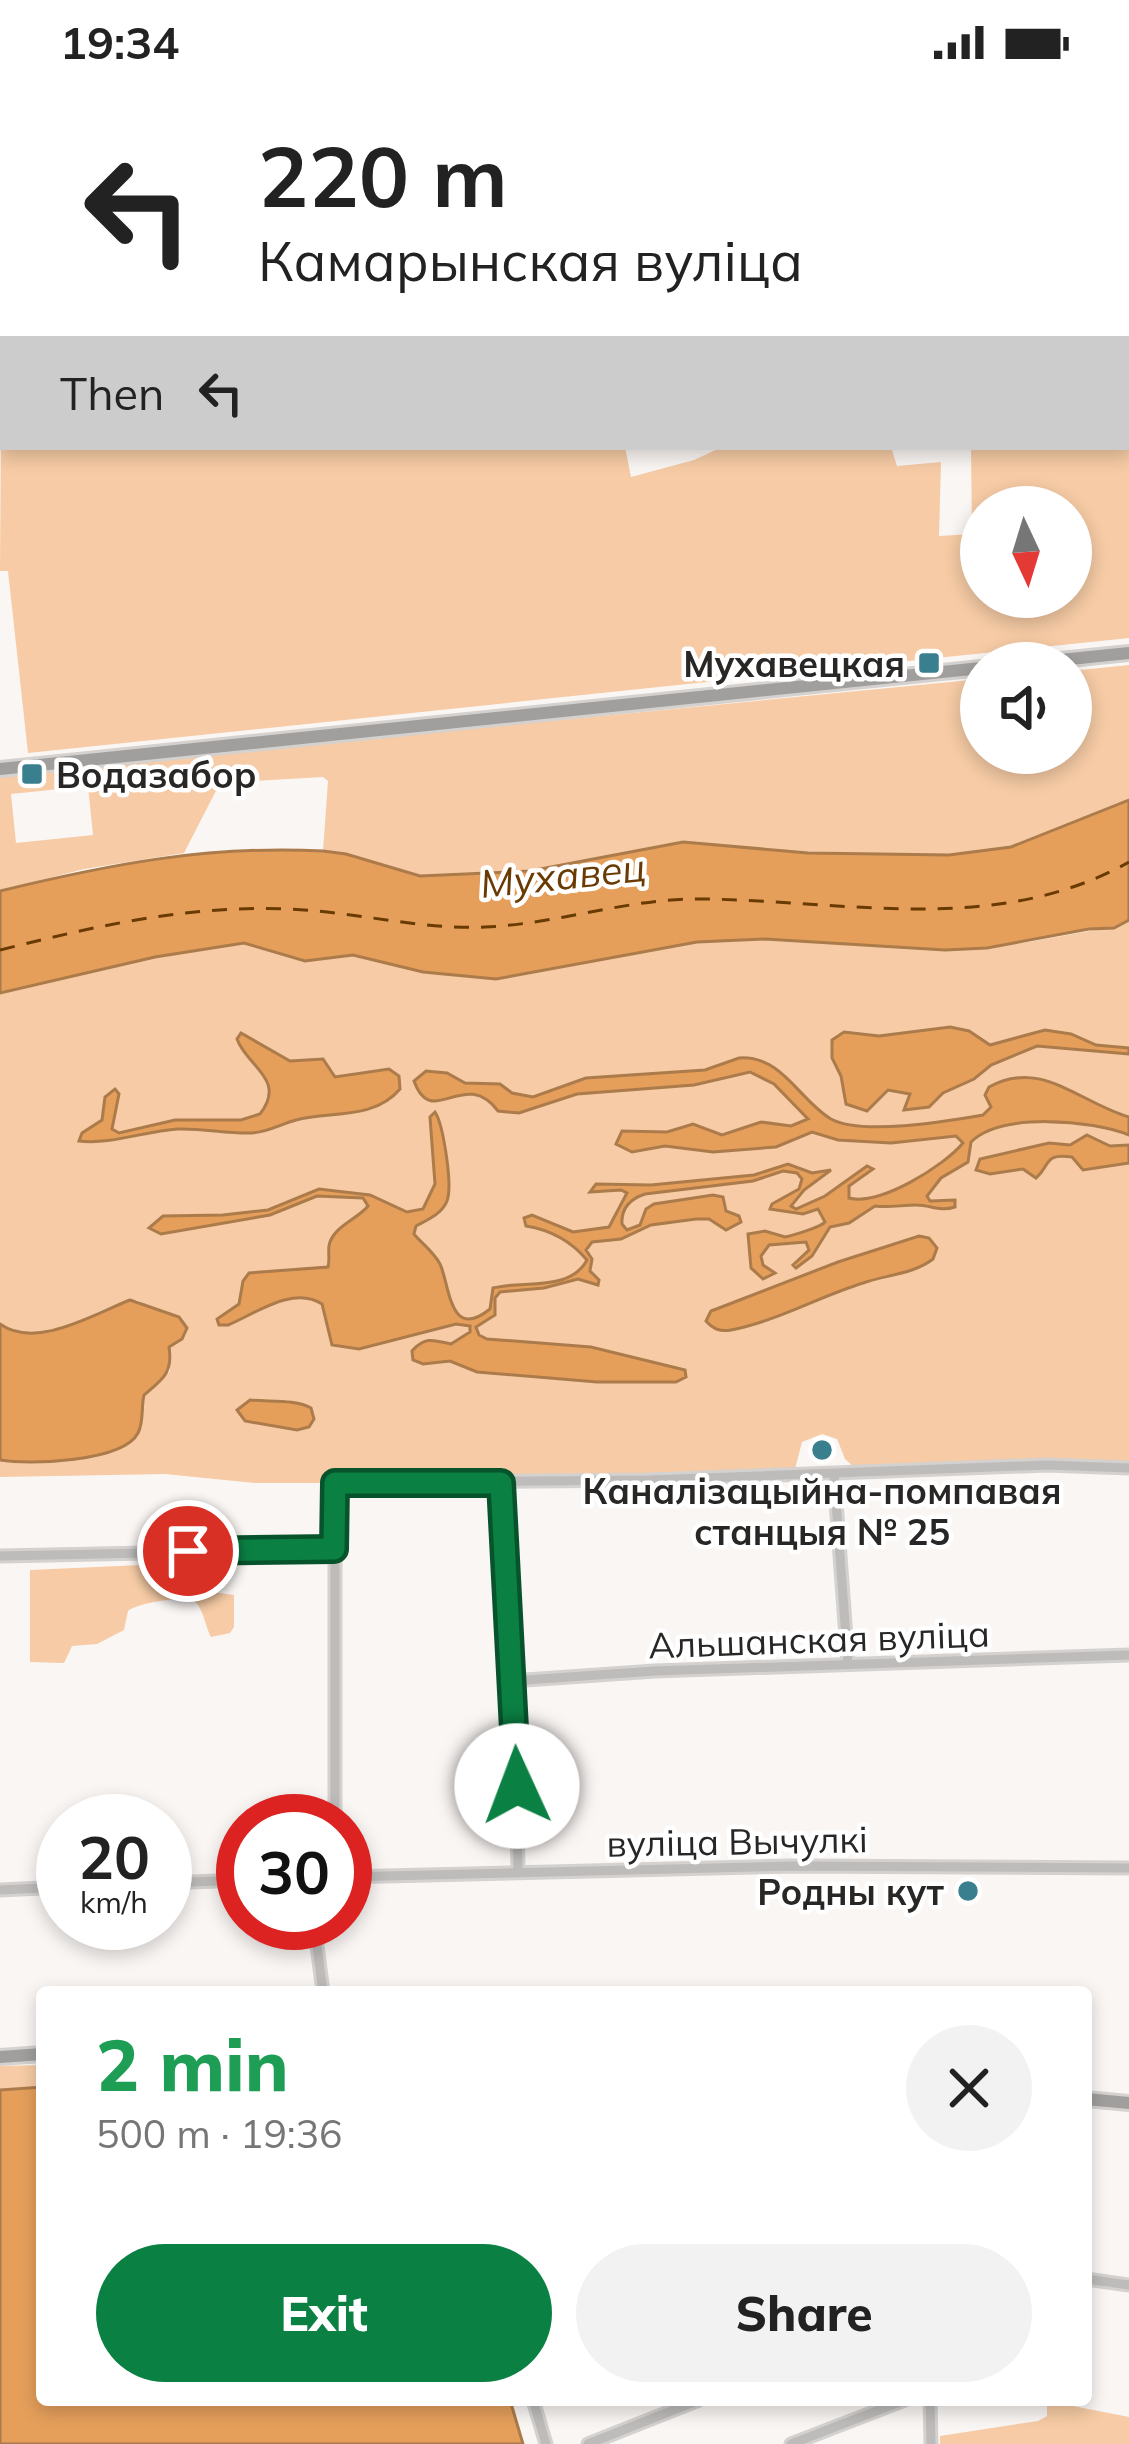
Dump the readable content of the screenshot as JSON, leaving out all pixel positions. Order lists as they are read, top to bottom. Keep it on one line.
{"streets":{"street":["Альшанская вуліца","вуліца Вычулкі"]},"water":["Мухавец"],"places":{"transit":["Мухавецкая","Водазабор"],"other":["Каналізацыйна-помпавая станцыя № 25","Родны кут"]},"north":"bottom","page":{"status":"19:34","turn":["220 m","Камарынская вуліца"],"then":"Then","speed":"20 km/h","limit":"30","heading":["2 min","500 m · 19:36"],"buttons":["Exit","Share"]}}
